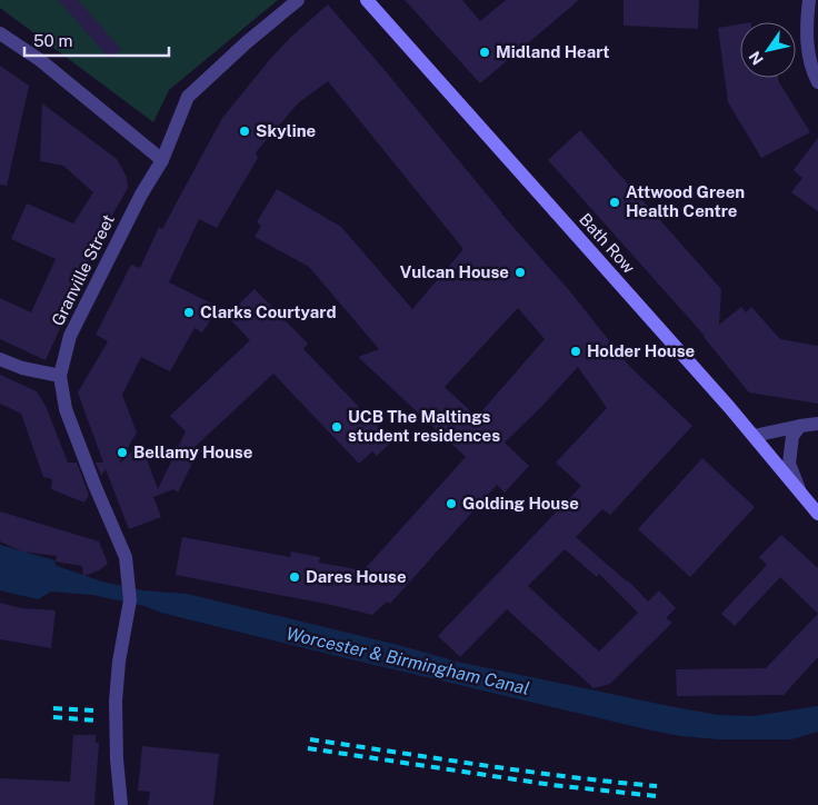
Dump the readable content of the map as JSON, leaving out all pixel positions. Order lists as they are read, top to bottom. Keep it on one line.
{"streets":{"main road":["Bath Row"],"street":["Granville Street"]},"water":["Worcester & Birmingham Canal"],"places":["Midland Heart","Skyline","Attwood Green Health Centre","Vulcan House","Clarks Courtyard","Holder House","UCB The Maltings student residences","Bellamy House","Golding House","Dares House"],"scale_bar":"50 m","north":"bottom left"}
